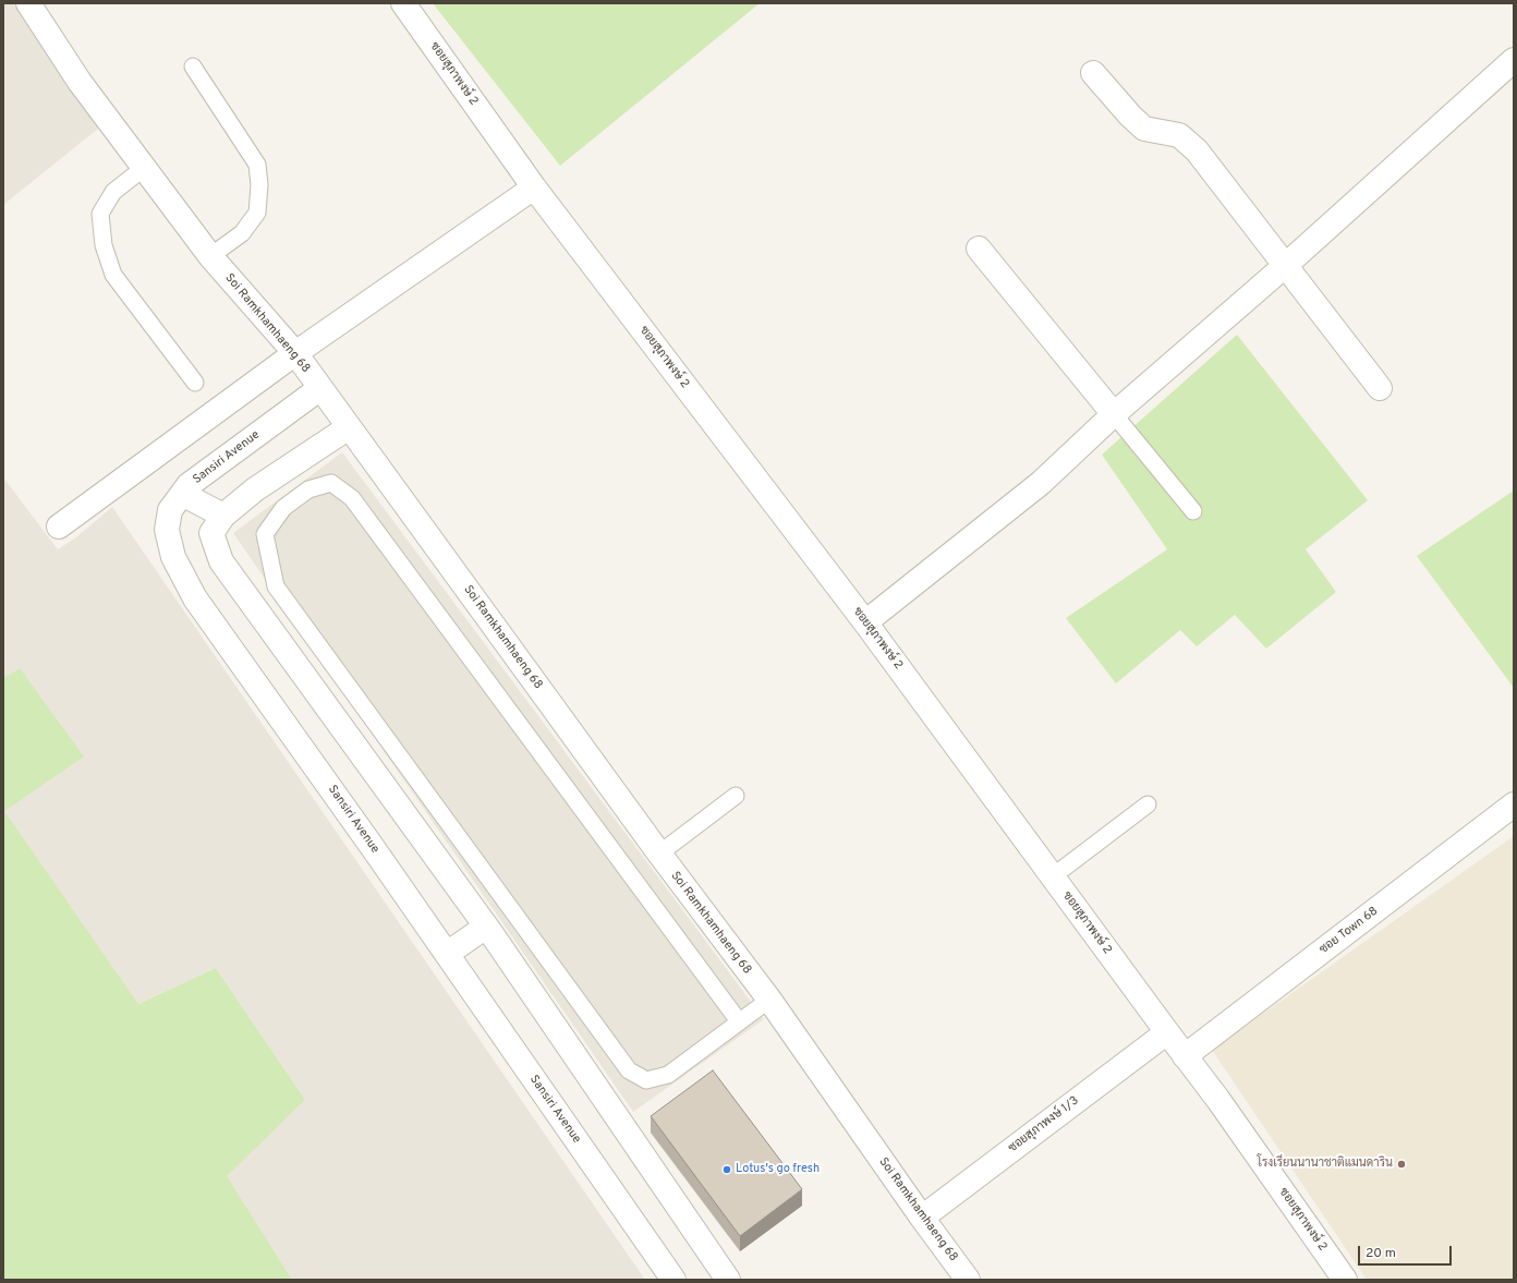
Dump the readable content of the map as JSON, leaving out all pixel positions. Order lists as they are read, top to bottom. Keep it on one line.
{"streets":{"street":["ซอยสุภาพงษ์ 2","Soi Ramkhamhaeng 68","Sansiri Avenue","ซอย Town 68","ซอยสุภาพงษ์ 1/3"]},"crossings":[["ซอยสุภาพงษ์ 2","ซอย Town 68"],["ซอยสุภาพงษ์ 2","ซอยสุภาพงษ์ 1/3"],["Soi Ramkhamhaeng 68","Sansiri Avenue"],["Soi Ramkhamhaeng 68","ซอยสุภาพงษ์ 1/3"]],"places":["โรงเรียนนานาชาติแมนดาริน","Lotus's go fresh"],"scale_bar":"20 m"}
